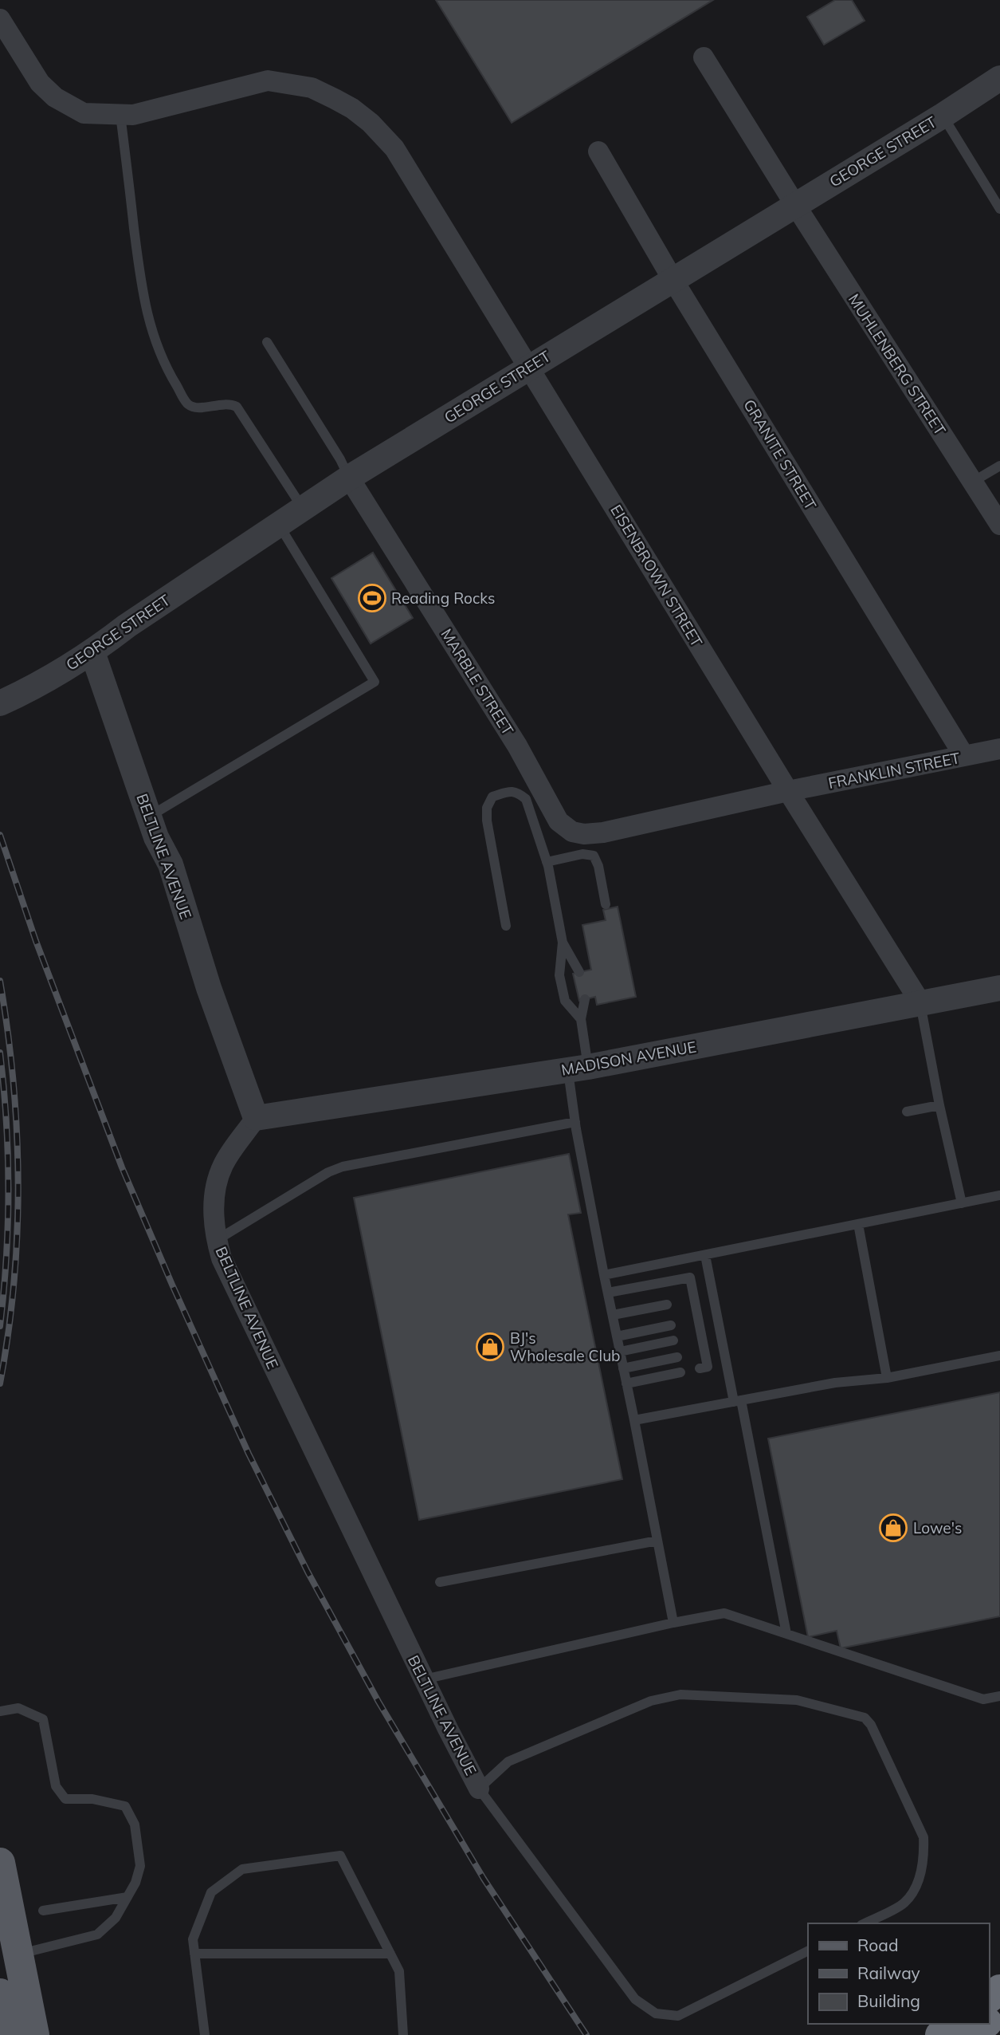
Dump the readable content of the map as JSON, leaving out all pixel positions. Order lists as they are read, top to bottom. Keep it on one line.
{"streets":{"street":["GEORGE STREET","MUHLENBERG STREET","GRANITE STREET","EISENBROWN STREET","MARBLE STREET","FRANKLIN STREET","BELTLINE AVENUE","MADISON AVENUE"]},"crossings":[["GEORGE STREET","MUHLENBERG STREET"],["GEORGE STREET","GRANITE STREET"],["GEORGE STREET","EISENBROWN STREET"],["GEORGE STREET","MARBLE STREET"],["GEORGE STREET","BELTLINE AVENUE"],["GRANITE STREET","FRANKLIN STREET"],["EISENBROWN STREET","MARBLE STREET"],["EISENBROWN STREET","FRANKLIN STREET"],["EISENBROWN STREET","MADISON AVENUE"],["MARBLE STREET","FRANKLIN STREET"],["BELTLINE AVENUE","MADISON AVENUE"]],"places":{"sports":["Reading Rocks"],"shop":["BJ's Wholesale Club","Lowe's"]},"legend":["Road","Railway","Building"]}
